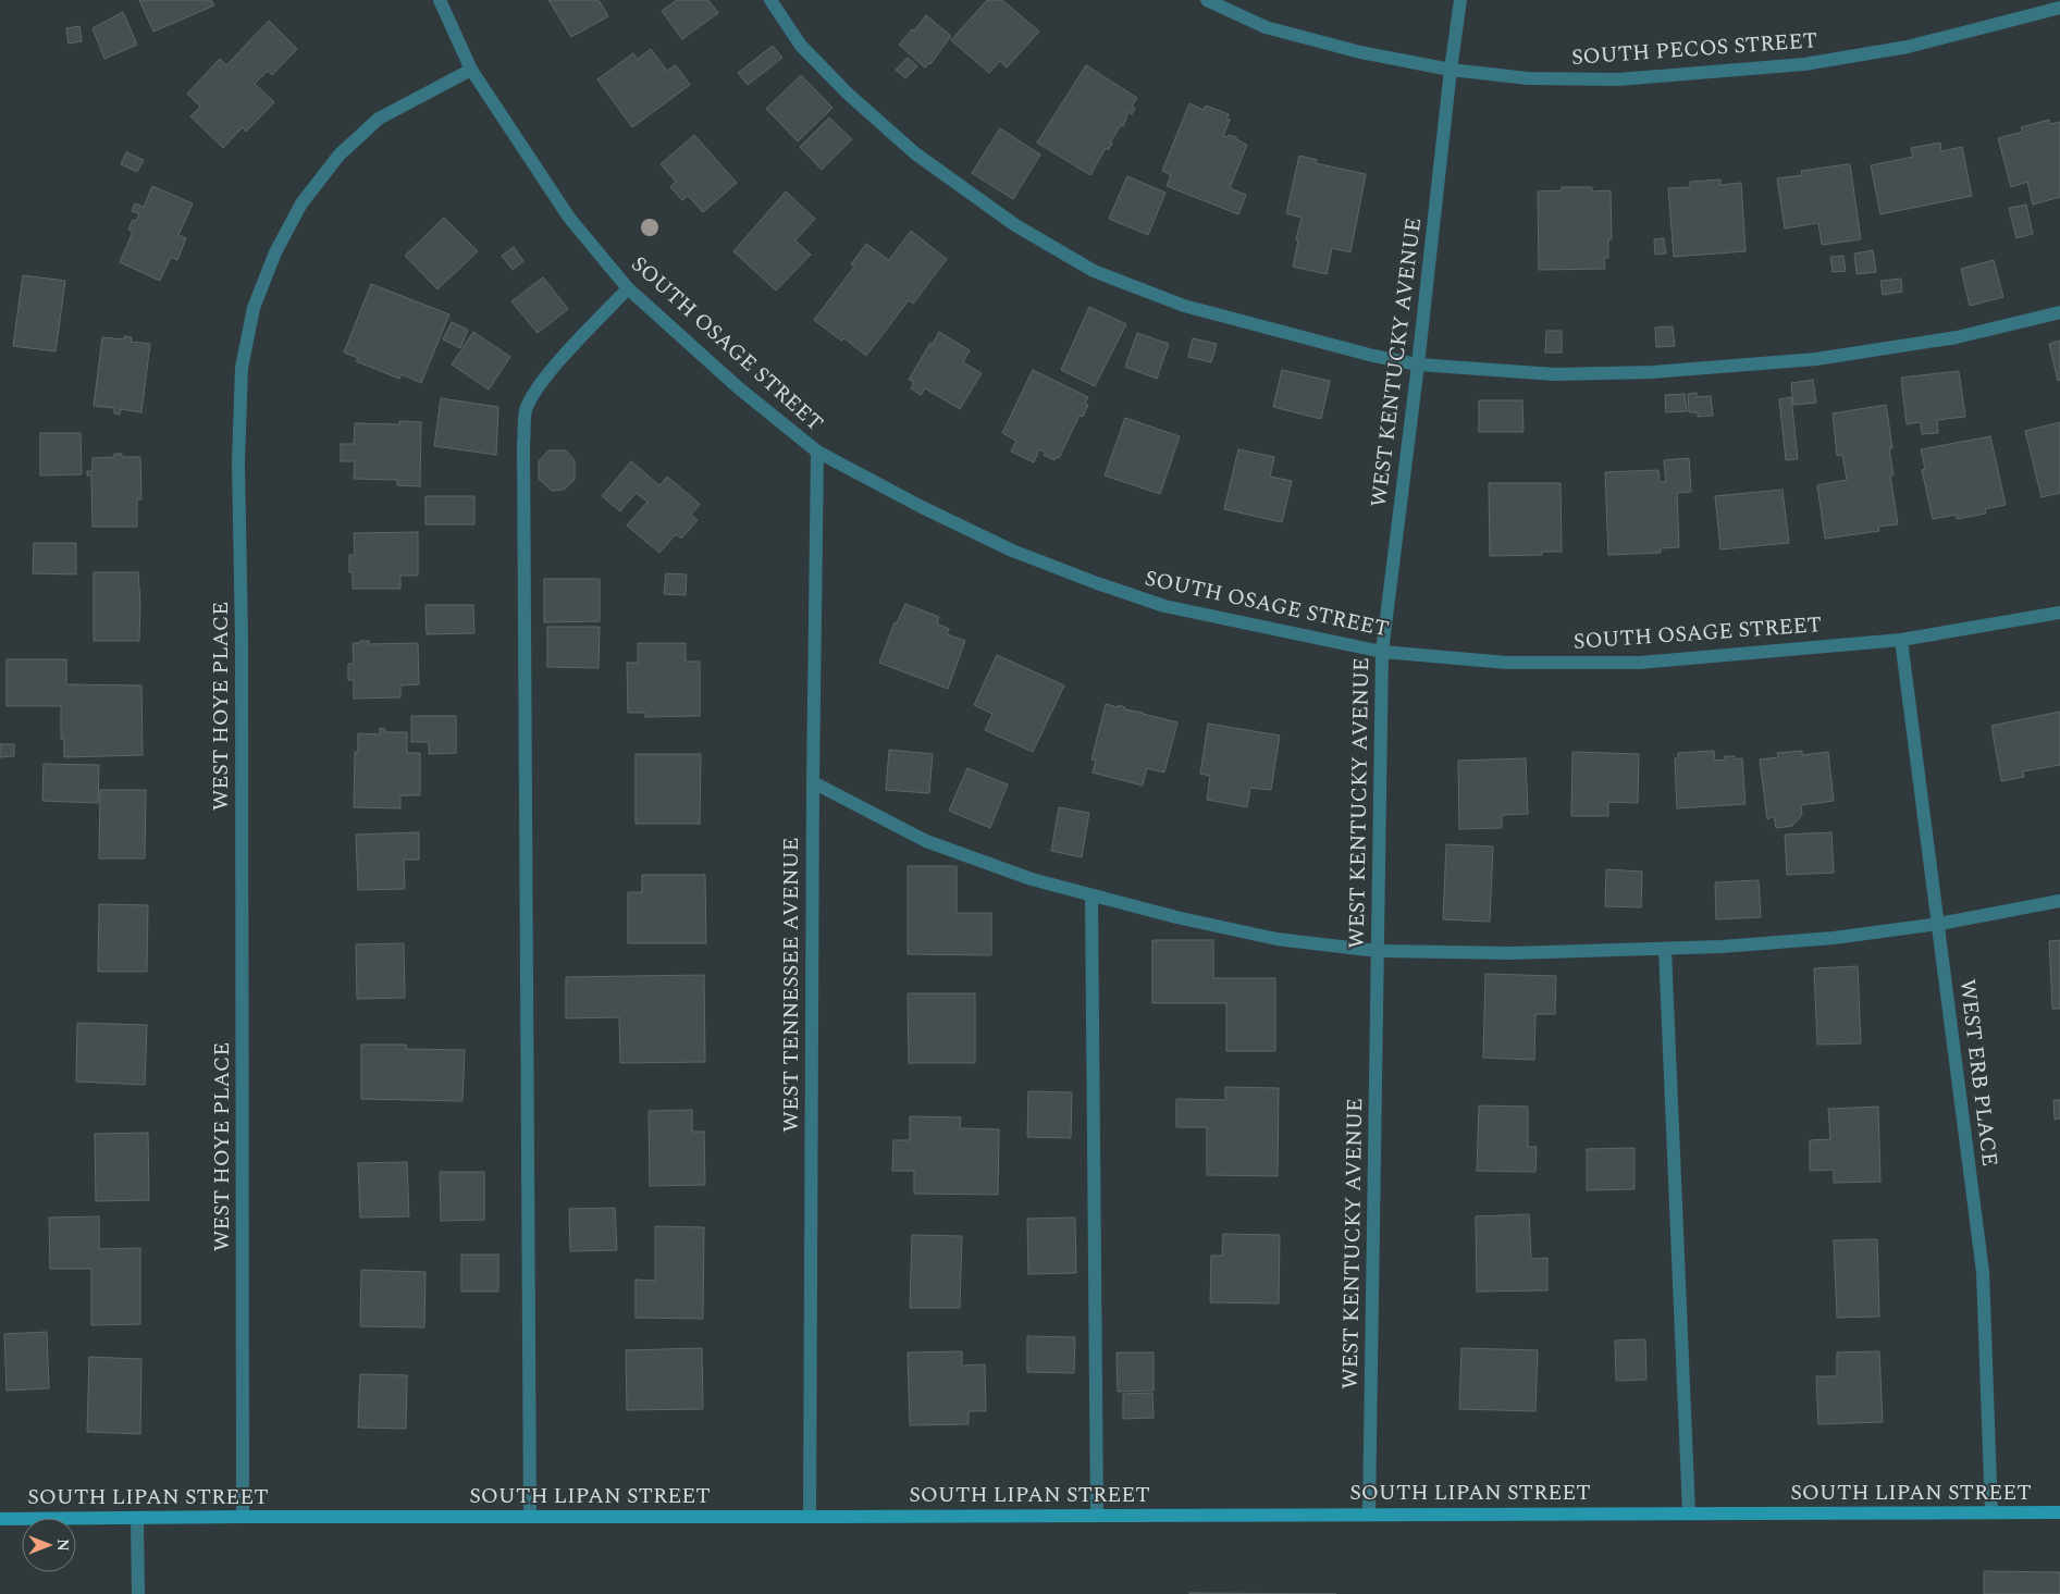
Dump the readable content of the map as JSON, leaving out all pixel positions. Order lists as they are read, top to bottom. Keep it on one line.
{"streets":{"street":["SOUTH PECOS STREET","SOUTH OSAGE STREET","WEST KENTUCKY AVENUE","WEST HOYE PLACE","WEST TENNESSEE AVENUE","WEST ERB PLACE","SOUTH LIPAN STREET"]},"crossings":[["SOUTH PECOS STREET","WEST KENTUCKY AVENUE"],["SOUTH OSAGE STREET","WEST KENTUCKY AVENUE"],["SOUTH OSAGE STREET","WEST HOYE PLACE"],["SOUTH OSAGE STREET","WEST TENNESSEE AVENUE"],["SOUTH OSAGE STREET","WEST ERB PLACE"],["WEST KENTUCKY AVENUE","SOUTH LIPAN STREET"],["WEST HOYE PLACE","SOUTH LIPAN STREET"],["WEST TENNESSEE AVENUE","SOUTH LIPAN STREET"],["WEST ERB PLACE","SOUTH LIPAN STREET"]],"north":"right"}
